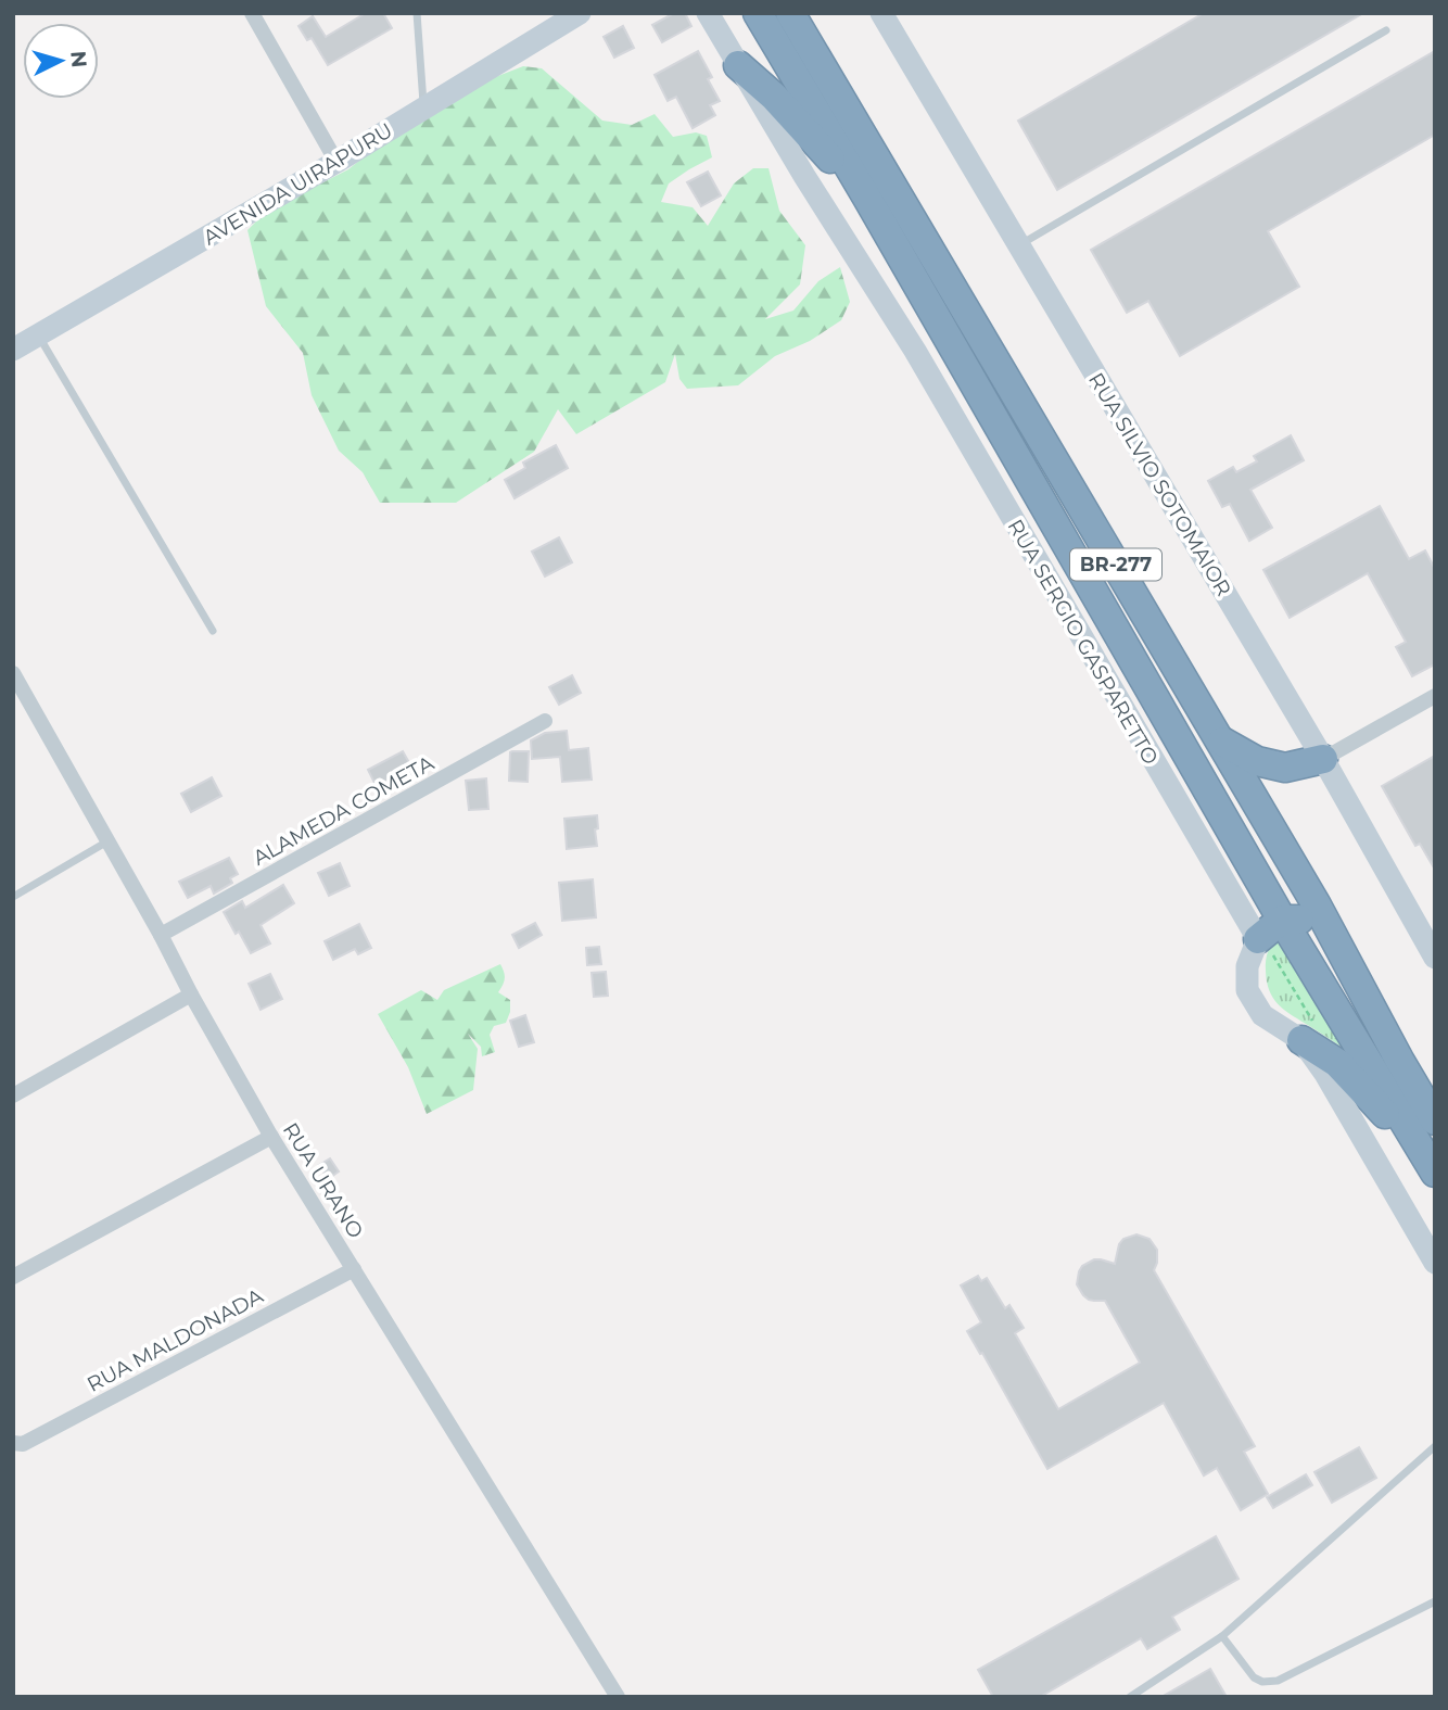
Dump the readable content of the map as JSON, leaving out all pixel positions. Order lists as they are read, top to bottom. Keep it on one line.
{"streets":{"highway":["BR-277"],"street":["AVENIDA UIRAPURU","RUA SILVIO SOTOMAIOR","RUA SERGIO GASPARETTO","ALAMEDA COMETA","RUA URANO","RUA MALDONADA"]},"crossings":[["ALAMEDA COMETA","RUA URANO"],["RUA URANO","RUA MALDONADA"]],"north":"right"}
